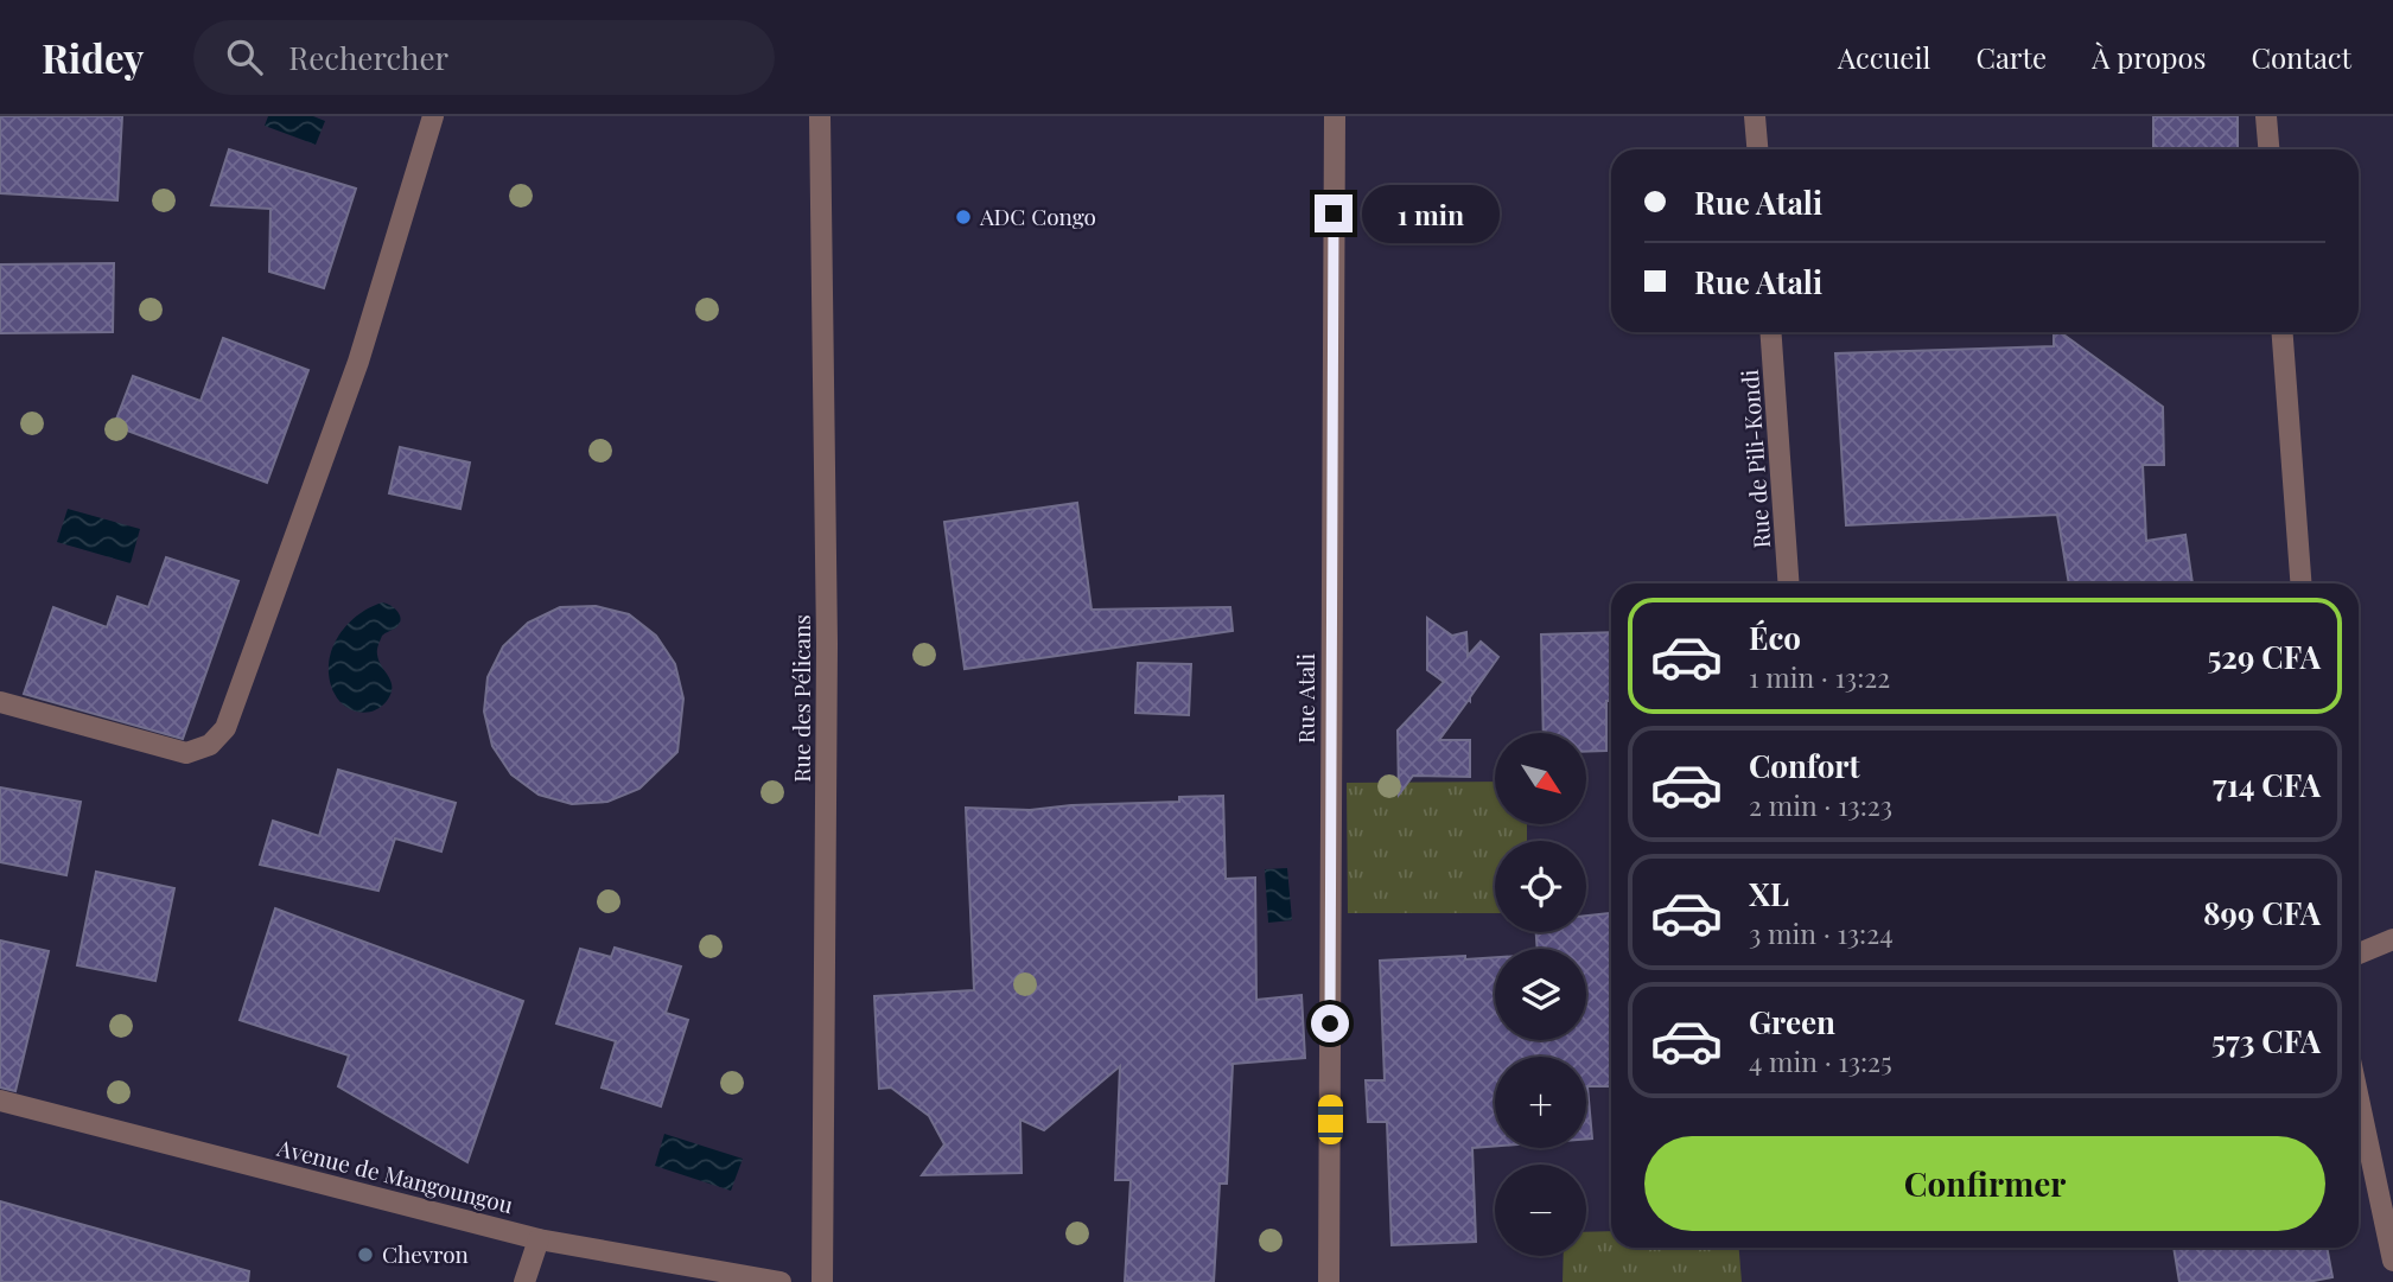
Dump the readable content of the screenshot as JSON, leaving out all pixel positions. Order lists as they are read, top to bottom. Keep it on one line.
{"streets":{"street":["Rue de Pili-Kondi","Rue des Pélicans","Rue Atali","Avenue de Mangoungou"]},"places":["ADC Congo","Chevron"],"north":"bottom right","page":{"header":"Ridey","search":"Rechercher","nav":["Accueil","Carte","À propos","Contact"],"banner":["Rue Atali","Rue Atali"],"bubble":"1 min","list":[{"name":"Éco","note":"1 min · 13:22","value":"529 CFA"},{"name":"Confort","note":"2 min · 13:23","value":"714 CFA"},{"name":"XL","note":"3 min · 13:24","value":"899 CFA"},{"name":"Green","note":"4 min · 13:25","value":"573 CFA"}],"map_buttons":["+","−"],"buttons":"Confirmer"}}
